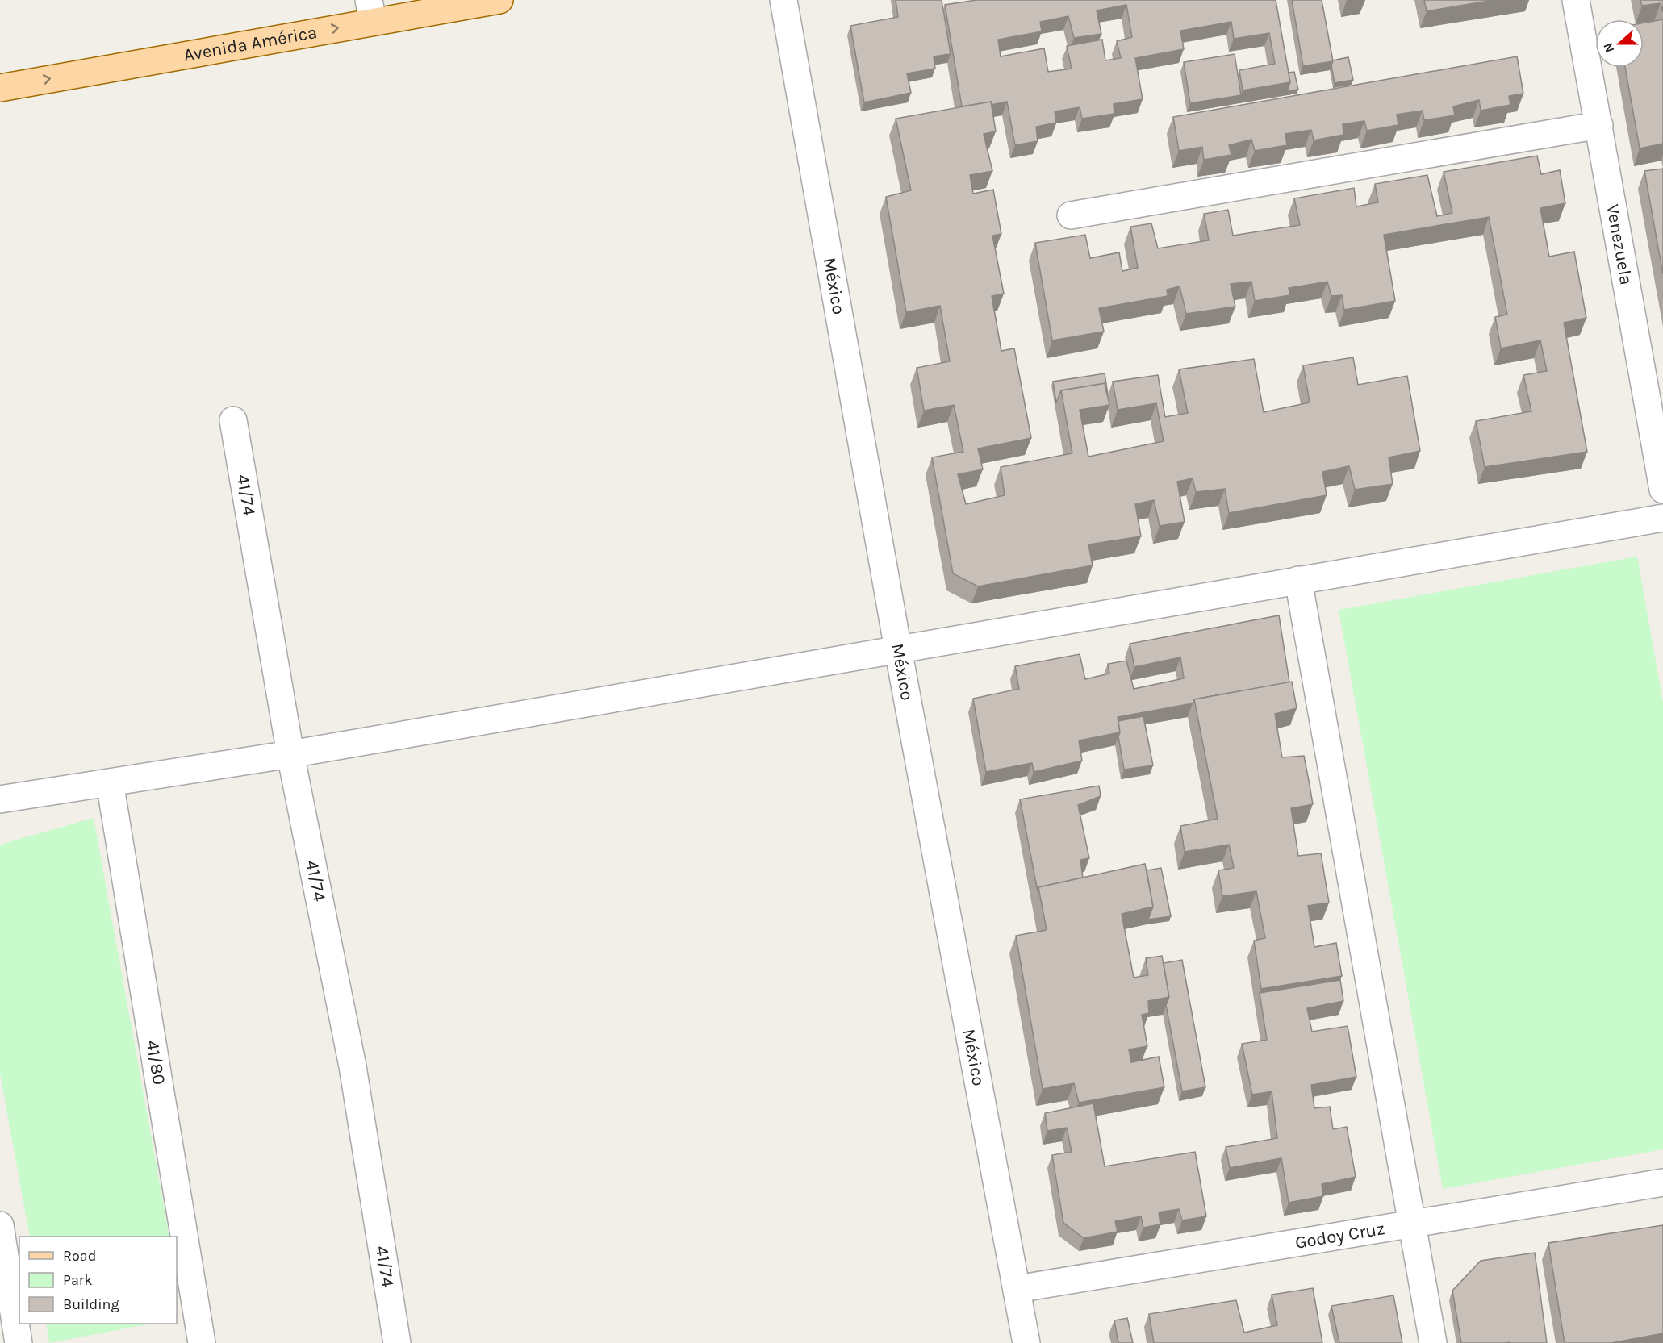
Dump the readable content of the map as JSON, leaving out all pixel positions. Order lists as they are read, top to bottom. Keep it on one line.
{"streets":{"main road":["Avenida América"],"street":["Venezuela","México","41/74","41/80","Godoy Cruz"]},"crossings":[["México","Godoy Cruz"]],"one_way":["Avenida América"],"legend":["Road","Park","Building"],"north":"left"}
